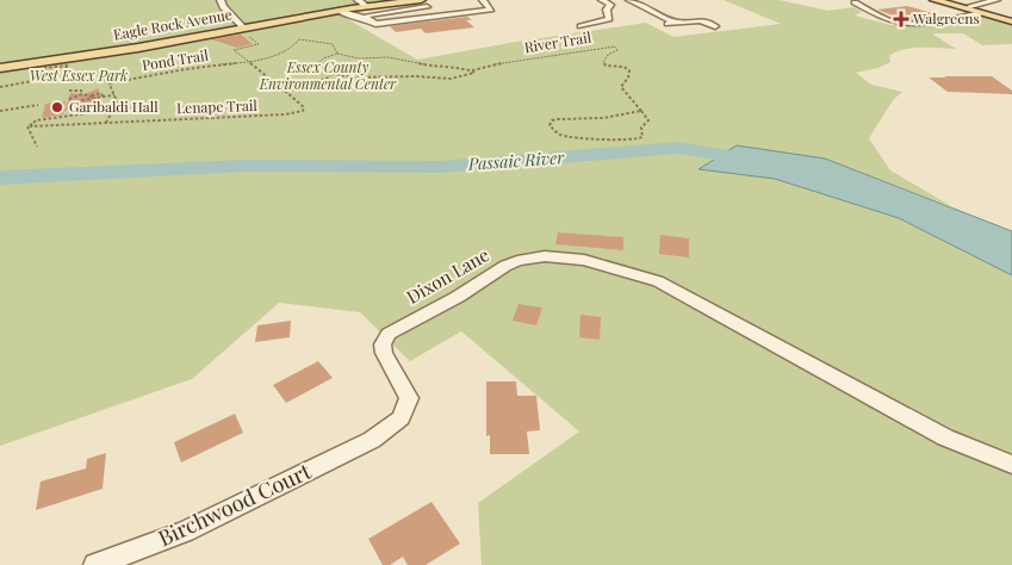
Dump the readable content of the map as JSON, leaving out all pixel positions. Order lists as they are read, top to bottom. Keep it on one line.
{"streets":{"main road":["Eagle Rock Avenue"],"street":["Dixon Lane","Birchwood Court"],"path":["River Trail","Pond Trail","Lenape Trail"]},"crossings":[["Dixon Lane","Birchwood Court"]],"water":["Passaic River"],"parks":["Essex County Environmental Center","West Essex Park"],"places":{"health":["Walgreens"],"other":["Garibaldi Hall"]}}
